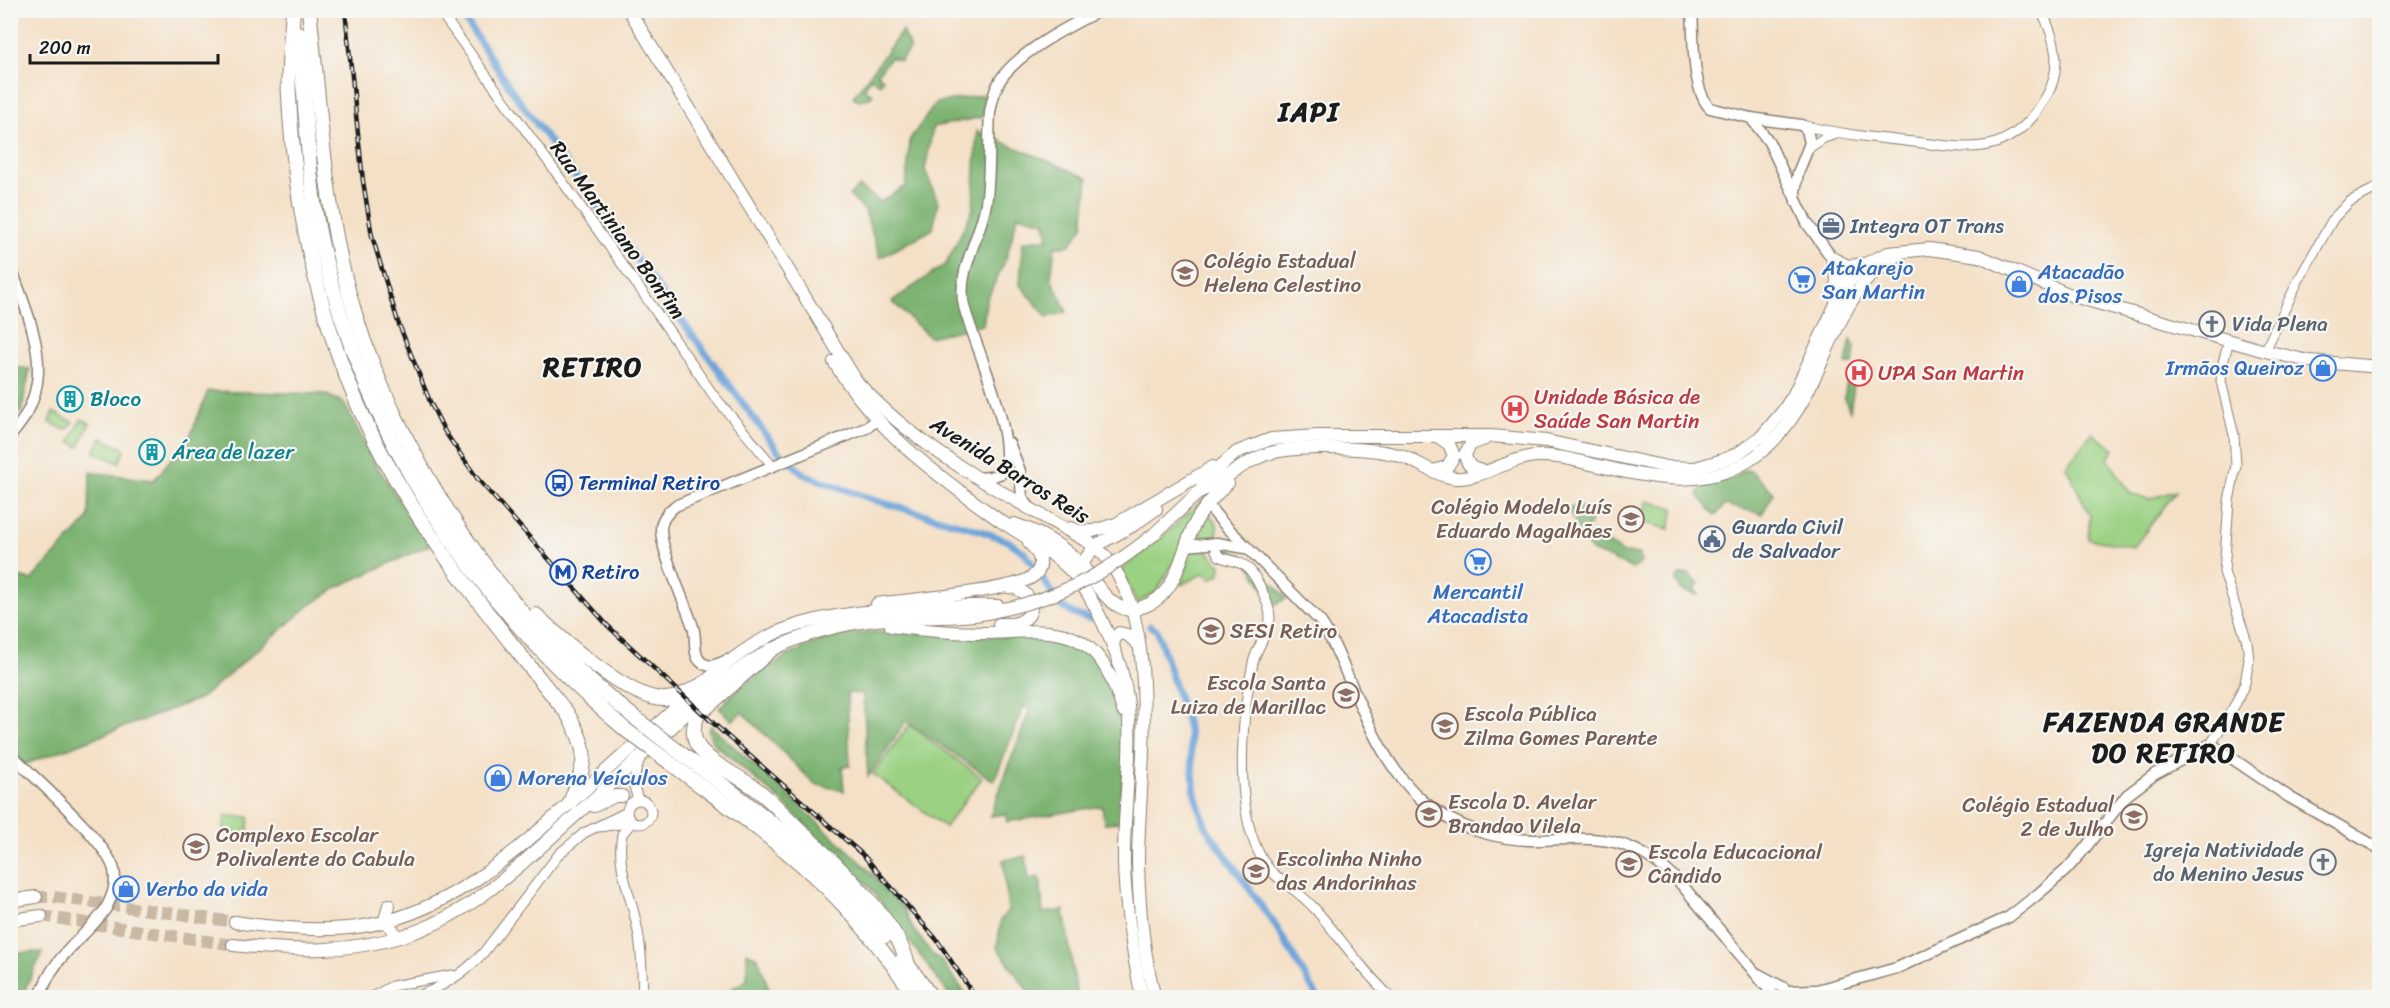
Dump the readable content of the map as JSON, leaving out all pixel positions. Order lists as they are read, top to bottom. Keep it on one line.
{"streets":{"main road":["Avenida Barros Reis"],"street":["Rua Martiniano Bonfim"]},"districts":["IAPI","RETIRO","FAZENDA GRANDE DO RETIRO"],"places":{"office":["Integra OT Trans"],"school or university":["Colégio Estadual Helena Celestino","Colégio Modelo Luís Eduardo Magalhães","SESI Retiro","Escola Santa Luiza de Marillac","Escola Pública Zilma Gomes Parente","Escola D. Avelar Brandao Vilela","Colégio Estadual 2 de Julho","Complexo Escolar Polivalente do Cabula","Escola Educacional Cândido","Escolinha Ninho das Andorinhas"],"supermarket":["Atakarejo San Martin","Mercantil Atacadista"],"shop":["Atacadão dos Pisos","Irmãos Queiroz","Morena Veículos","Verbo da vida"],"church":["Vida Plena","Igreja Natividade do Menino Jesus"],"hospital":["UPA San Martin","Unidade Básica de Saúde San Martin"],"building":["Bloco","Área de lazer"],"bus stop":["Terminal Retiro"],"public building":["Guarda Civil de Salvador"],"metro station":["Retiro"]},"scale_bar":"200 m"}
